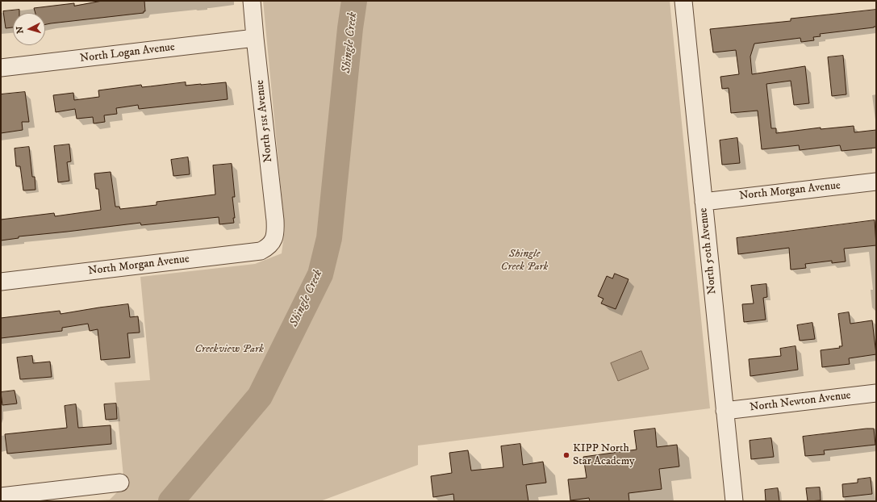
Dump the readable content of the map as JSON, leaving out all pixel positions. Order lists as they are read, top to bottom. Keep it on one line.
{"streets":{"street":["North Logan Avenue","North 51st Avenue","North Morgan Avenue","North 50th Avenue","North Newton Avenue"]},"crossings":[["North Logan Avenue","North 51st Avenue"],["North 51st Avenue","North Morgan Avenue"],["North Morgan Avenue","North 50th Avenue"],["North 50th Avenue","North Newton Avenue"]],"water":["Shingle Creek"],"parks":["Shingle Creek Park","Creekview Park"],"places":["KIPP North Star Academy"],"north":"left"}
